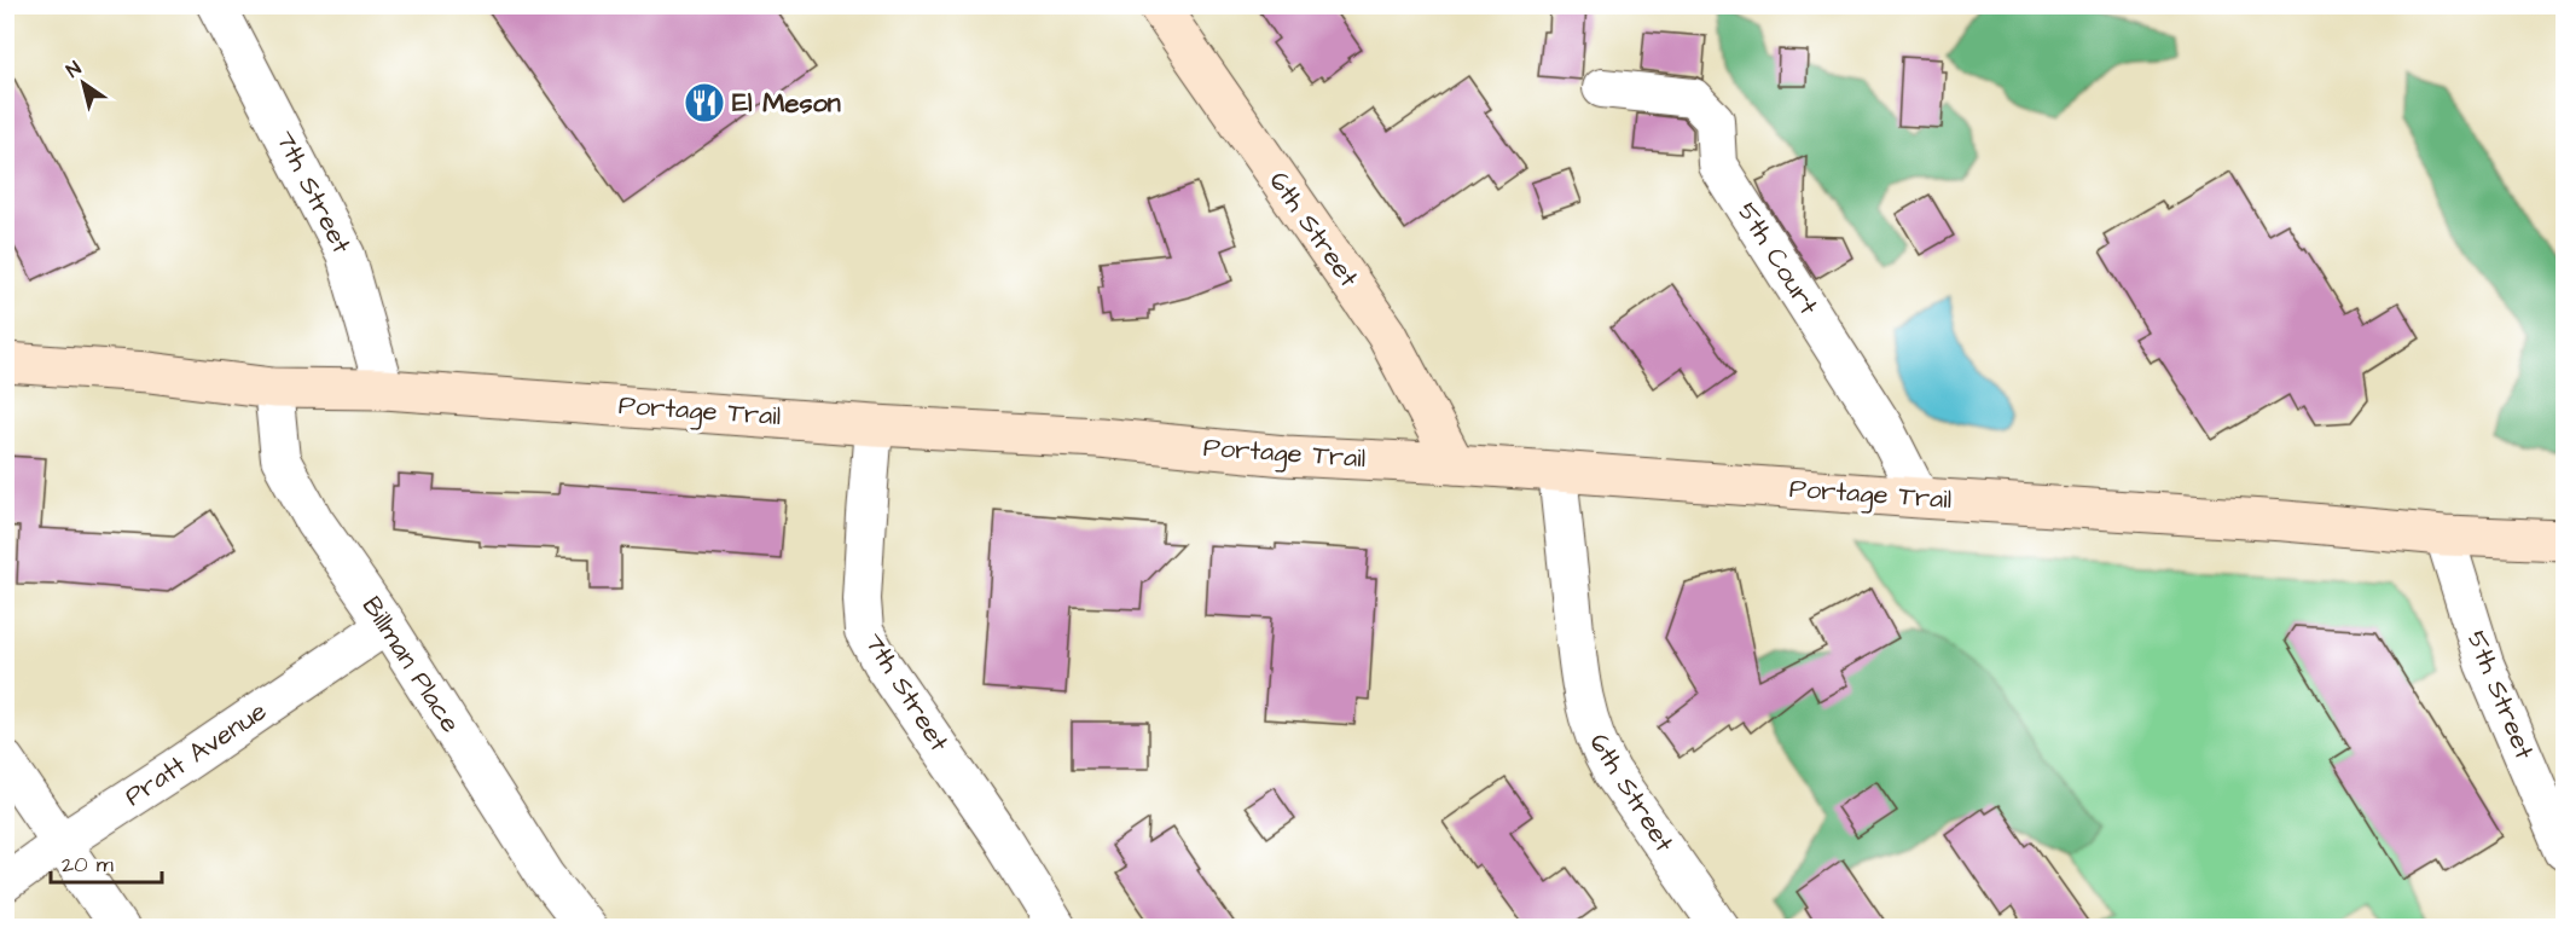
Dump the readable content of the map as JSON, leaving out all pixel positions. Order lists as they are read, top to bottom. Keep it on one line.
{"streets":{"main road":["6th Street","Portage Trail"],"street":["7th Street","5th Court","Billman Place","5th Street","Pratt Avenue"]},"crossings":[["7th Street","Portage Trail"],["6th Street","Portage Trail"],["5th Court","Portage Trail"],["Portage Trail","Billman Place"],["Portage Trail","5th Street"],["Billman Place","Pratt Avenue"]],"places":{"restaurant":["El Meson"]},"scale_bar":"20 m","north":"top left"}
